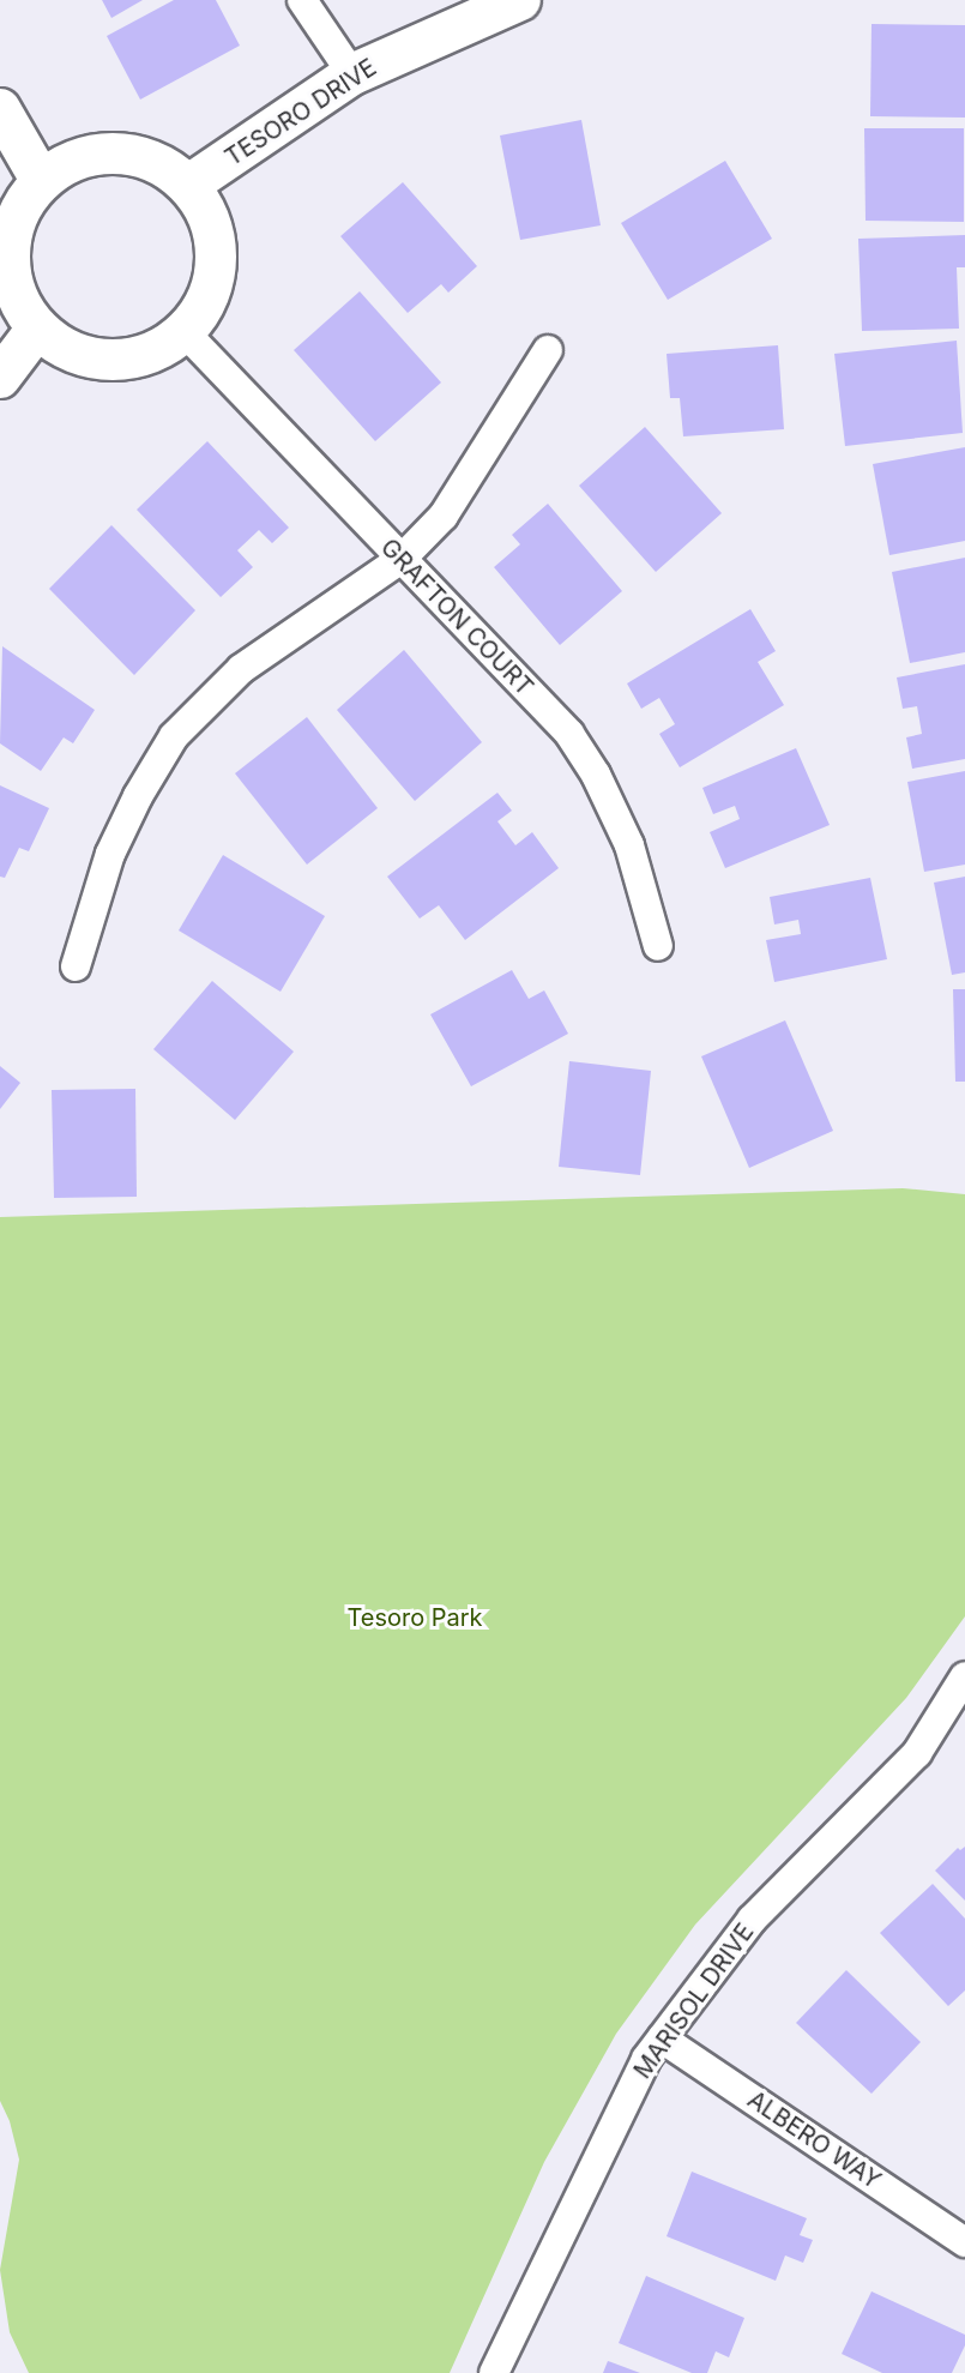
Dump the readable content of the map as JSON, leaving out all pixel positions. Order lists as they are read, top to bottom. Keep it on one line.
{"streets":{"street":["TESORO DRIVE","GRAFTON COURT","MARISOL DRIVE","ALBERO WAY"]},"crossings":[["TESORO DRIVE","GRAFTON COURT"],["MARISOL DRIVE","ALBERO WAY"]],"parks":["Tesoro Park"]}
